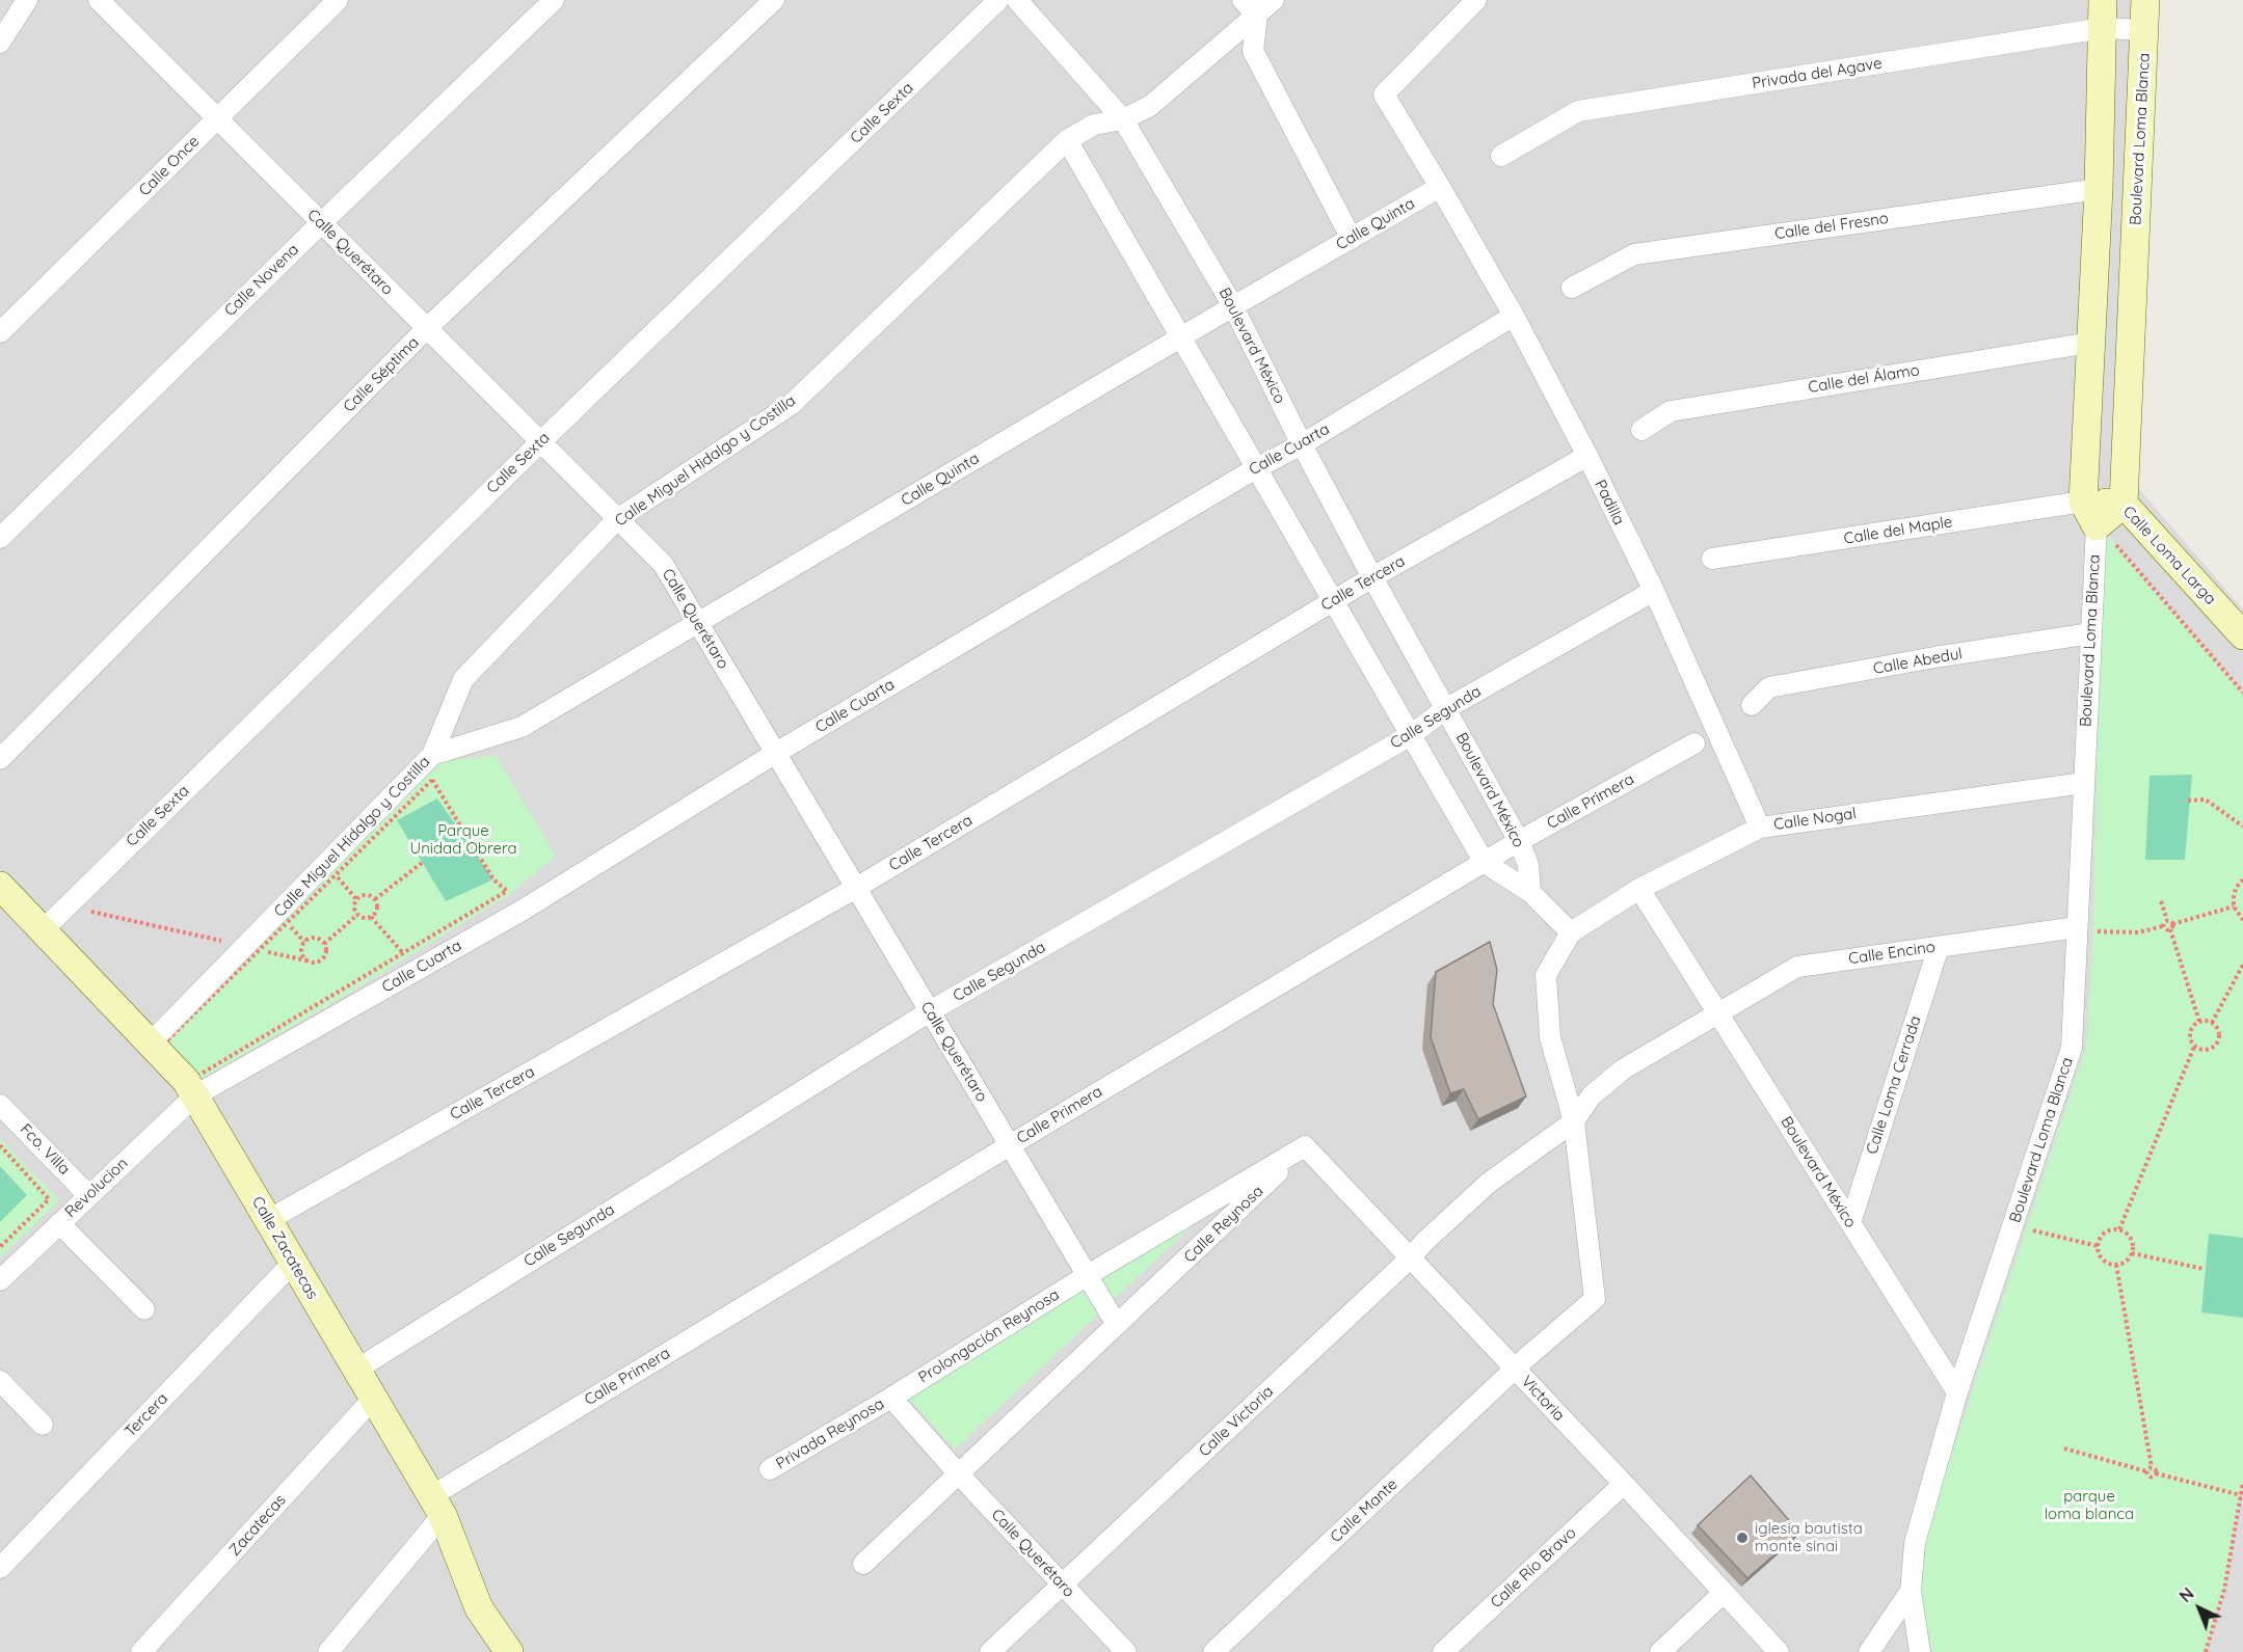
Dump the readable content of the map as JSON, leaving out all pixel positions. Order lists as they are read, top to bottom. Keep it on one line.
{"streets":{"street":["Privada del Agave","Calle Sexta","Boulevard Loma Blanca","Calle Once","Calle Quinta","Calle del Fresno","Calle Querétaro","Calle Novena","Boulevard México","Calle Séptima","Calle del Álamo","Calle Cuarta","Calle Miguel Hidalgo y Costilla","Padilla","Calle del Maple","Calle Loma Larga","Calle Tercera","Calle Abedul","Calle Segunda","Calle Primera","Calle Nogal","Calle Encino","Calle Loma Cerrada","Fco. Villa","Revolucion","Calle Reynosa","Calle Zacatecas","Prolongación Reynosa","Victoria","Tercera","Calle Victoria","Privada Reynosa","Calle Mante","Zacatecas","Calle Río Bravo"]},"crossings":[["Privada del Agave","Boulevard Loma Blanca"],["Calle Sexta","Calle Querétaro"],["Calle Sexta","Calle Zacatecas"],["Boulevard Loma Blanca","Boulevard México"],["Boulevard Loma Blanca","Calle Loma Larga"],["Boulevard Loma Blanca","Calle Abedul"],["Boulevard Loma Blanca","Calle Nogal"],["Boulevard Loma Blanca","Calle Encino"],["Calle Once","Calle Querétaro"],["Calle Quinta","Calle Querétaro"],["Calle Quinta","Boulevard México"],["Calle Quinta","Calle Miguel Hidalgo y Costilla"],["Calle Quinta","Padilla"],["Calle Querétaro","Calle Novena"],["Calle Querétaro","Calle Séptima"],["Calle Querétaro","Calle Cuarta"],["Calle Querétaro","Calle Miguel Hidalgo y Costilla"],["Calle Querétaro","Calle Tercera"],["Calle Querétaro","Calle Segunda"],["Calle Querétaro","Calle Primera"],["Calle Querétaro","Calle Reynosa"],["Calle Querétaro","Prolongación Reynosa"],["Calle Querétaro","Calle Victoria"],["Calle Querétaro","Privada Reynosa"],["Boulevard México","Calle Cuarta"],["Boulevard México","Calle Miguel Hidalgo y Costilla"],["Boulevard México","Calle Tercera"],["Boulevard México","Calle Segunda"],["Boulevard México","Calle Primera"],["Boulevard México","Calle Nogal"],["Boulevard México","Calle Encino"],["Boulevard México","Calle Loma Cerrada"],["Calle Cuarta","Padilla"],["Calle Cuarta","Revolucion"],["Calle Cuarta","Calle Zacatecas"],["Calle Miguel Hidalgo y Costilla","Calle Zacatecas"],["Padilla","Calle Tercera"],["Padilla","Calle Segunda"],["Padilla","Calle Nogal"],["Calle del Maple","Calle Loma Larga"],["Calle Tercera","Calle Zacatecas"],["Calle Segunda","Calle Zacatecas"],["Calle Primera","Calle Zacatecas"],["Calle Encino","Calle Loma Cerrada"],["Calle Encino","Calle Victoria"],["Calle Encino","Calle Mante"],["Fco. Villa","Revolucion"],["Revolucion","Calle Zacatecas"],["Calle Reynosa","Prolongación Reynosa"],["Calle Reynosa","Victoria"],["Calle Zacatecas","Tercera"],["Calle Zacatecas","Zacatecas"],["Prolongación Reynosa","Privada Reynosa"],["Victoria","Calle Victoria"],["Victoria","Calle Mante"],["Victoria","Calle Río Bravo"],["Calle Victoria","Calle Mante"]],"parks":["Parque Unidad Obrera","parque loma blanca"],"places":["iglesia bautista monte sinai"],"north":"top left"}
